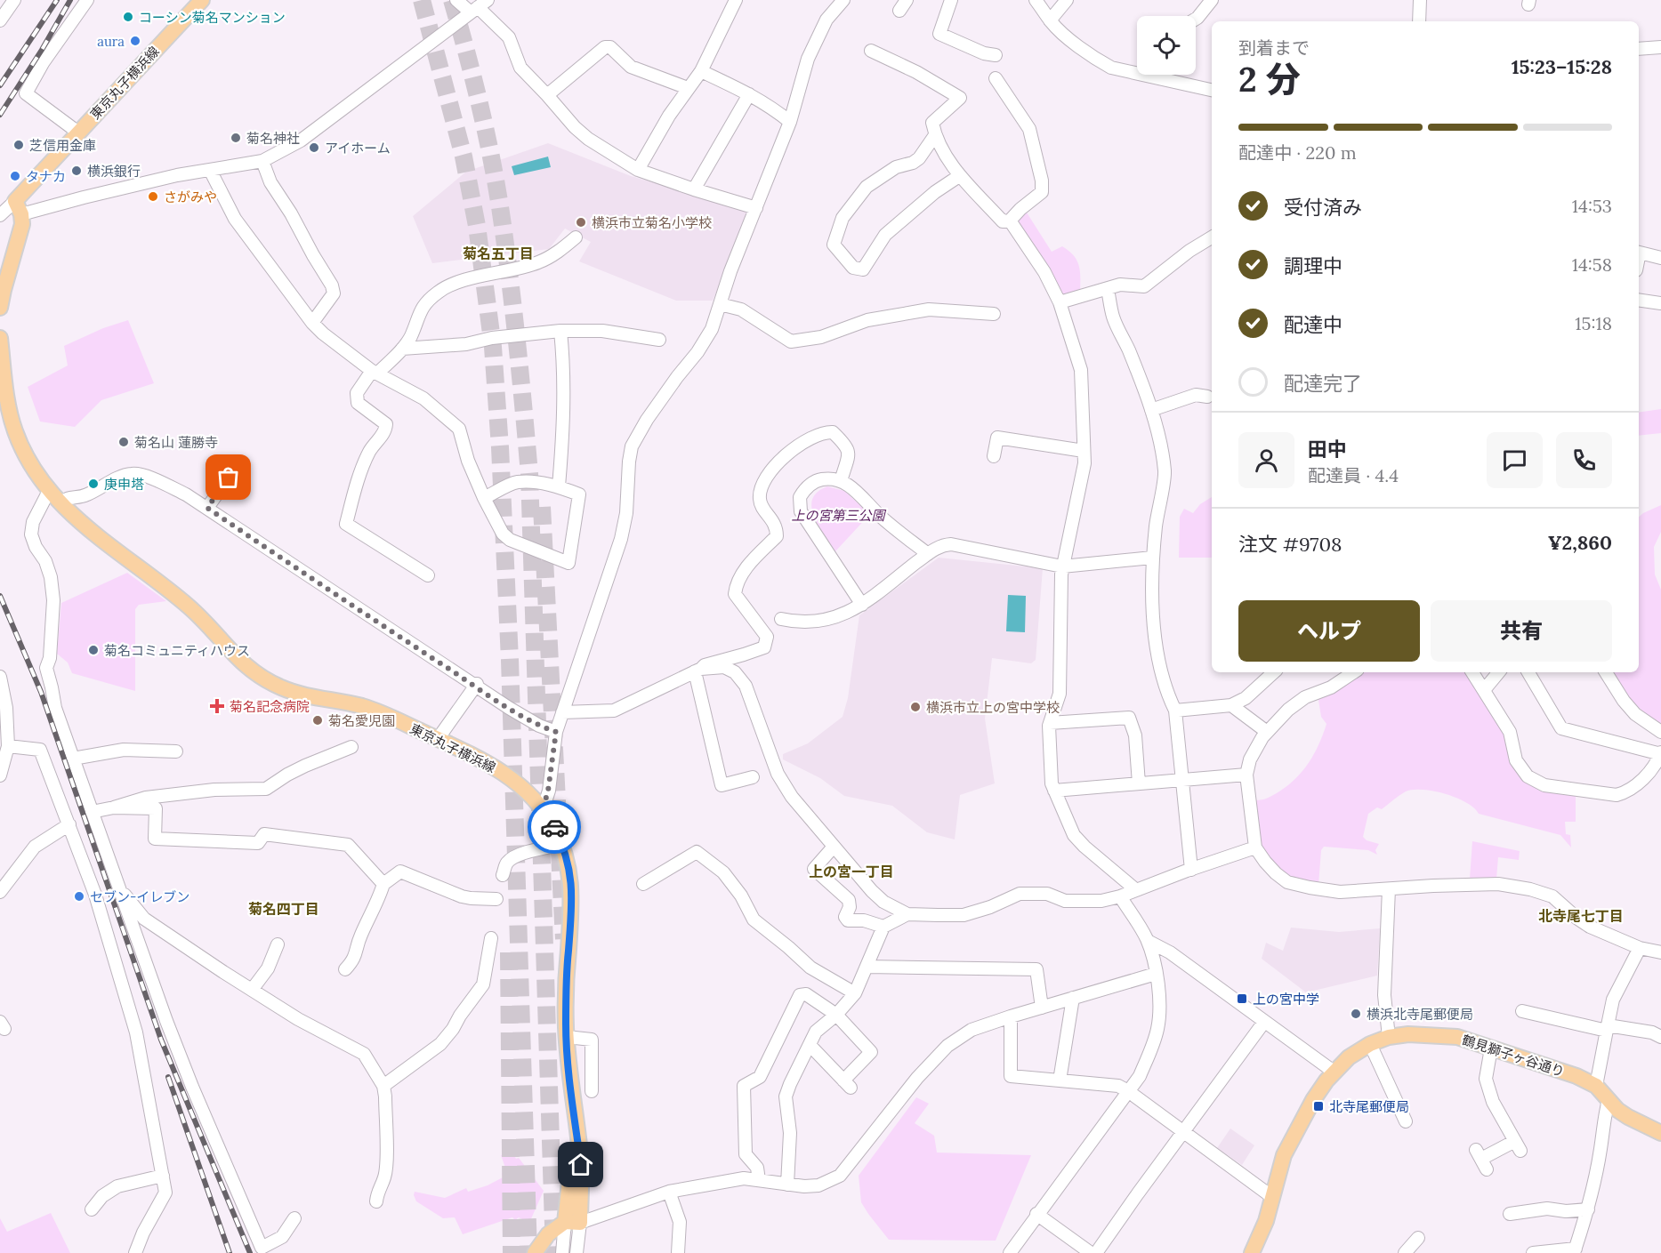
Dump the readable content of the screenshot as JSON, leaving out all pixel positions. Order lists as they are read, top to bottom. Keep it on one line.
{"streets":{"main road":["東京丸子横浜線","鶴見獅子ヶ谷通り"]},"districts":["菊名五丁目","上の宮一丁目","菊名四丁目","北寺尾七丁目"],"parks":["上の宮第三公園"],"places":{"other":["コーシン菊名マンション","aura","菊名神社","芝信用金庫","アイホーム","横浜銀行","タナカ","さがみや","横浜市立菊名小学校","菊名山 蓮勝寺","庚申塔","菊名コミュニティハウス","横浜市立上の宮中学校","菊名愛児園","セブン-イレブン","横浜北寺尾郵便局"],"health":["菊名記念病院"],"transit":["上の宮中学","北寺尾郵便局"]},"page":{"heading":["2 分","到着まで","15:23–15:28"],"panel":["田中","配達員 · 4.4","注文 #9708","¥2,860"],"bar":"配達中 · 220 m","list":[["受付済み","14:53"],["調理中","14:58"],["配達中","15:18"],"配達完了"],"buttons":["ヘルプ","共有"]}}
